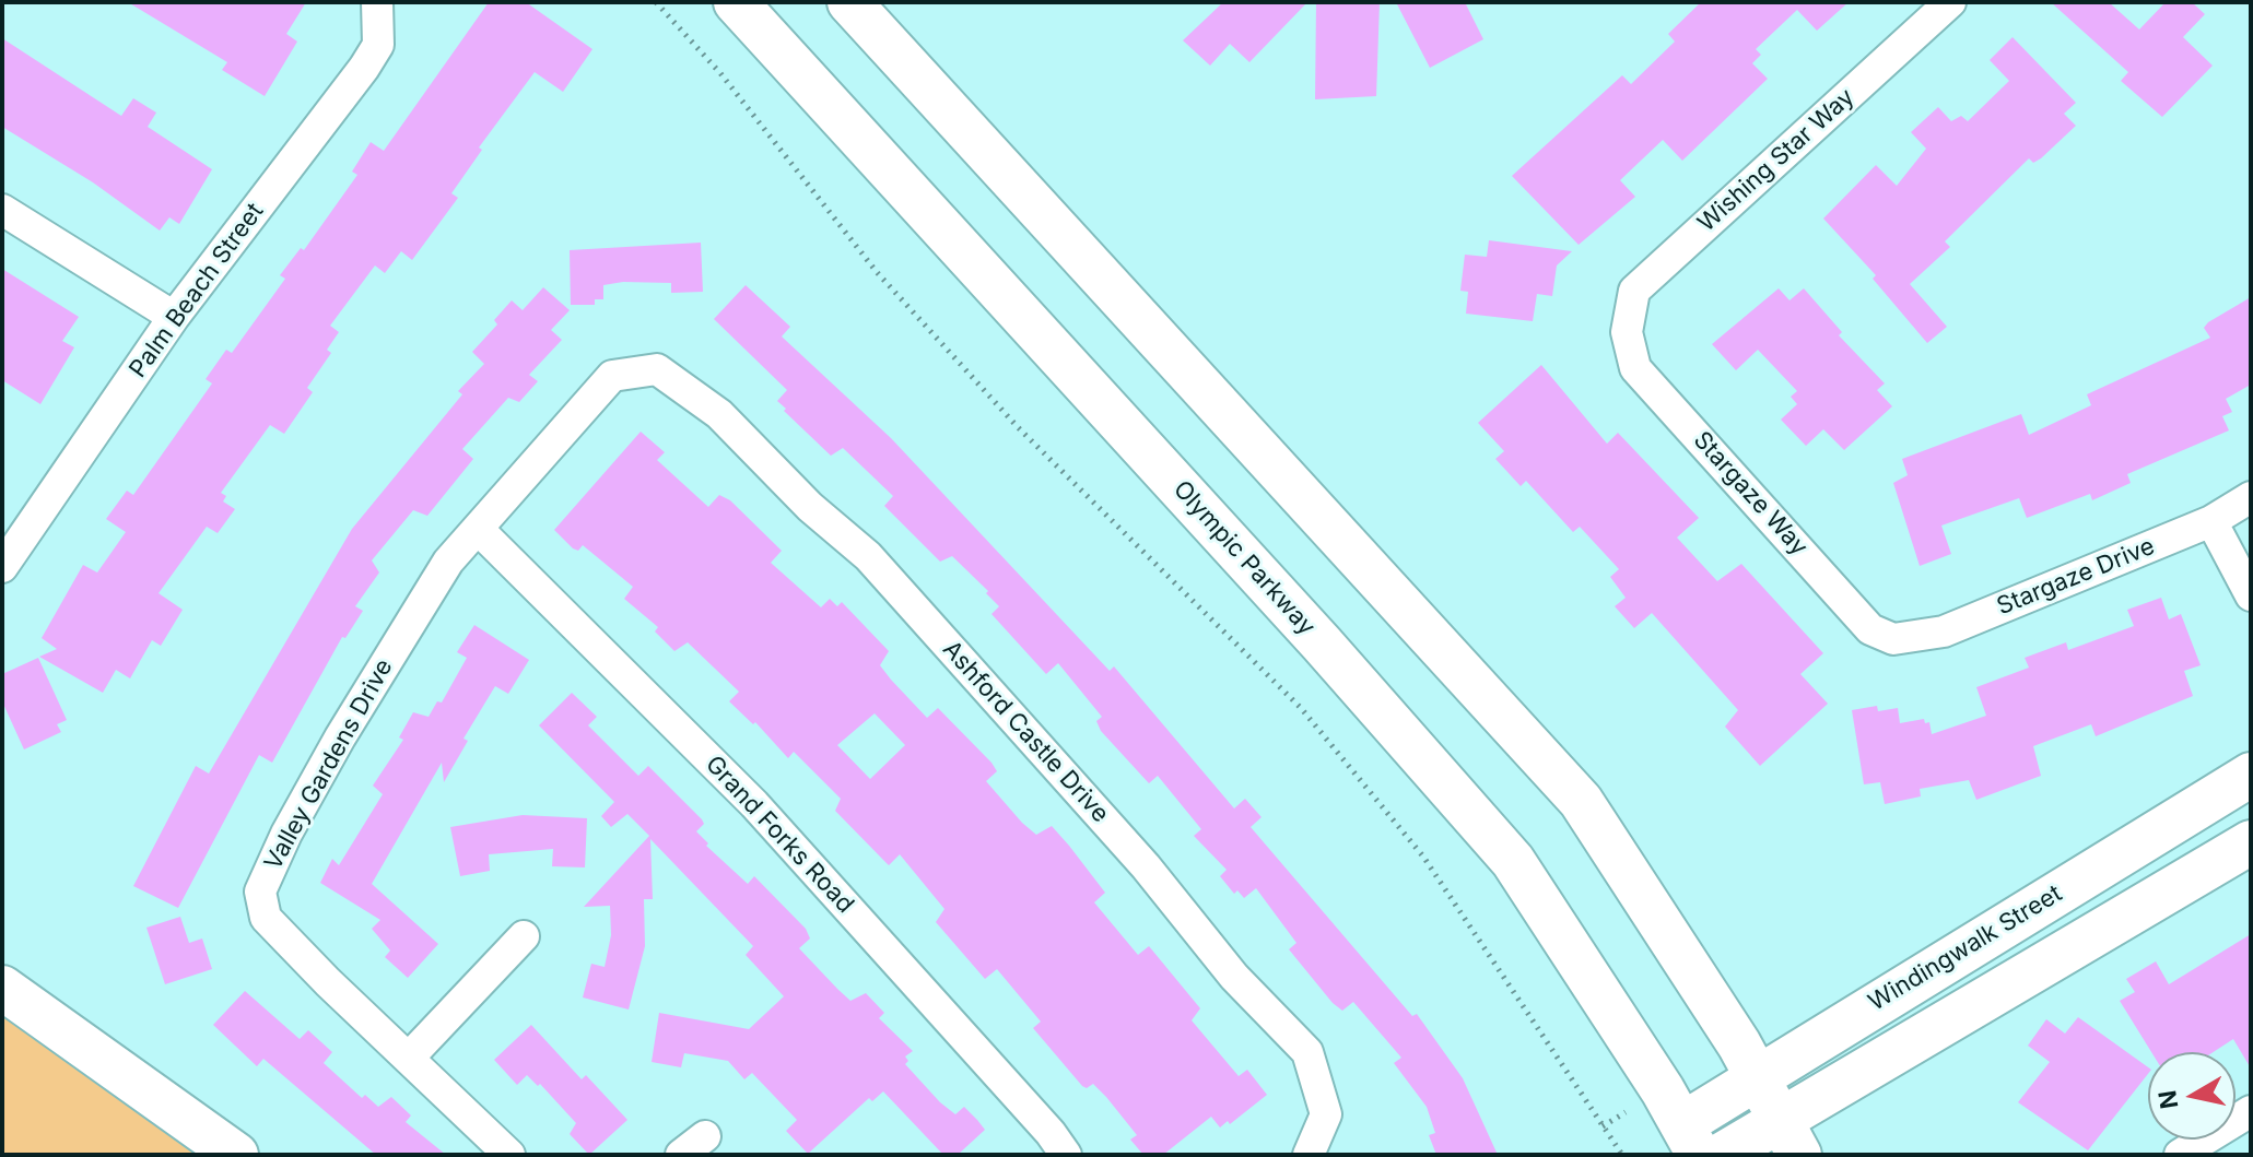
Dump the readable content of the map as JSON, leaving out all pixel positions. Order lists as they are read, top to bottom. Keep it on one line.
{"streets":{"main road":["Olympic Parkway","Windingwalk Street"],"street":["Wishing Star Way","Palm Beach Street","Stargaze Way","Stargaze Drive","Ashford Castle Drive","Valley Gardens Drive","Grand Forks Road"]},"crossings":[["Wishing Star Way","Stargaze Way"],["Stargaze Way","Stargaze Drive"],["Olympic Parkway","Windingwalk Street"],["Ashford Castle Drive","Valley Gardens Drive"],["Valley Gardens Drive","Grand Forks Road"]],"north":"left"}
